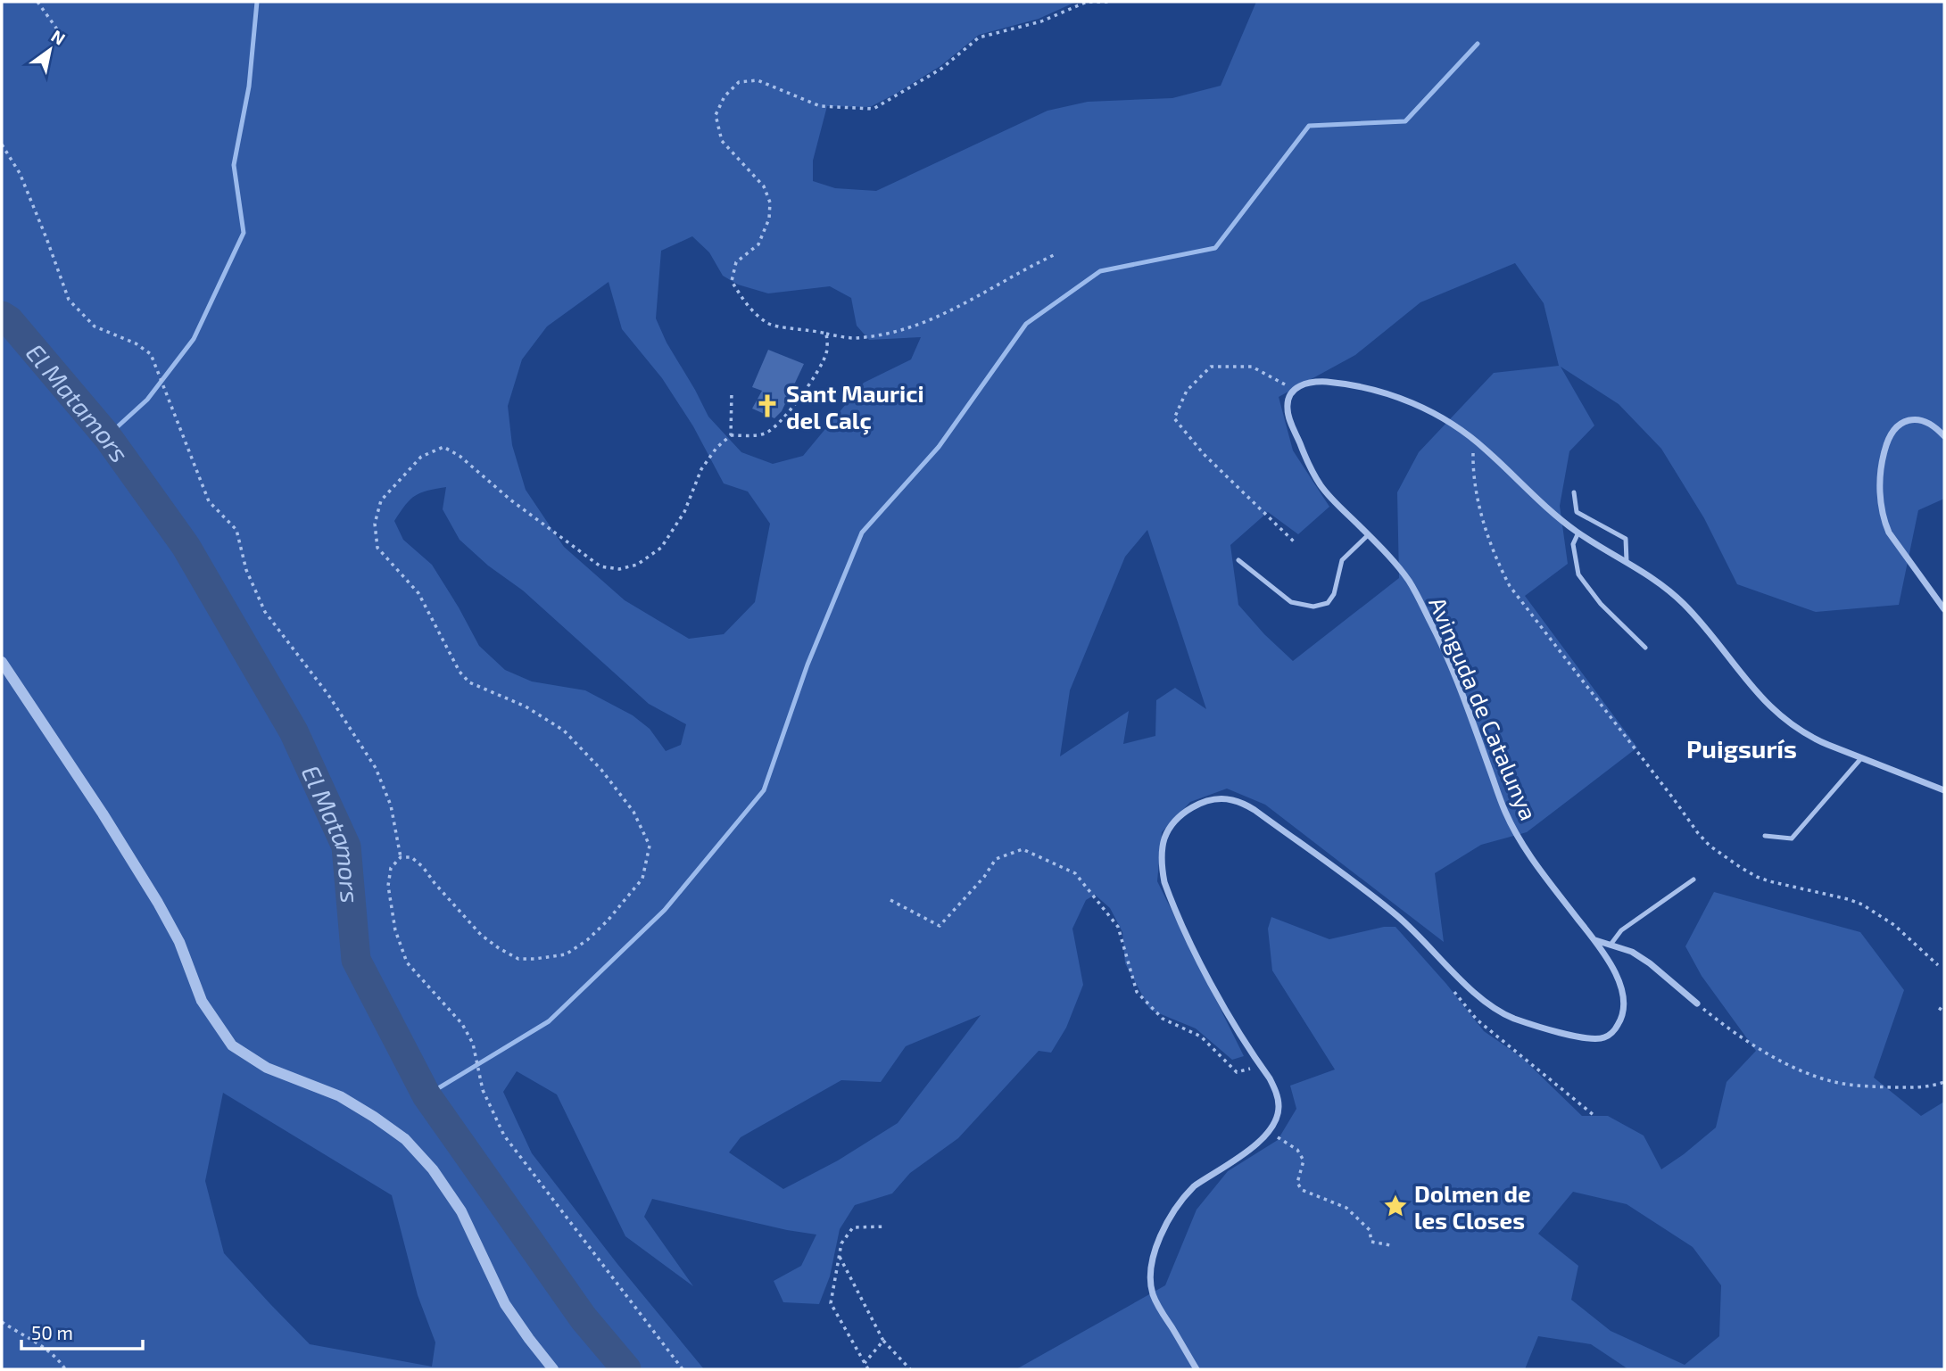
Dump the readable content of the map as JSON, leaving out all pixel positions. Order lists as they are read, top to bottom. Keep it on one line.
{"streets":{"street":["Avinguda de Catalunya"]},"districts":["Puigsurís"],"water":["El Matamors"],"places":{"church":["Sant Maurici del Calç"],"place":["Dolmen de les Closes"]},"scale_bar":"50 m","north":"top right"}
